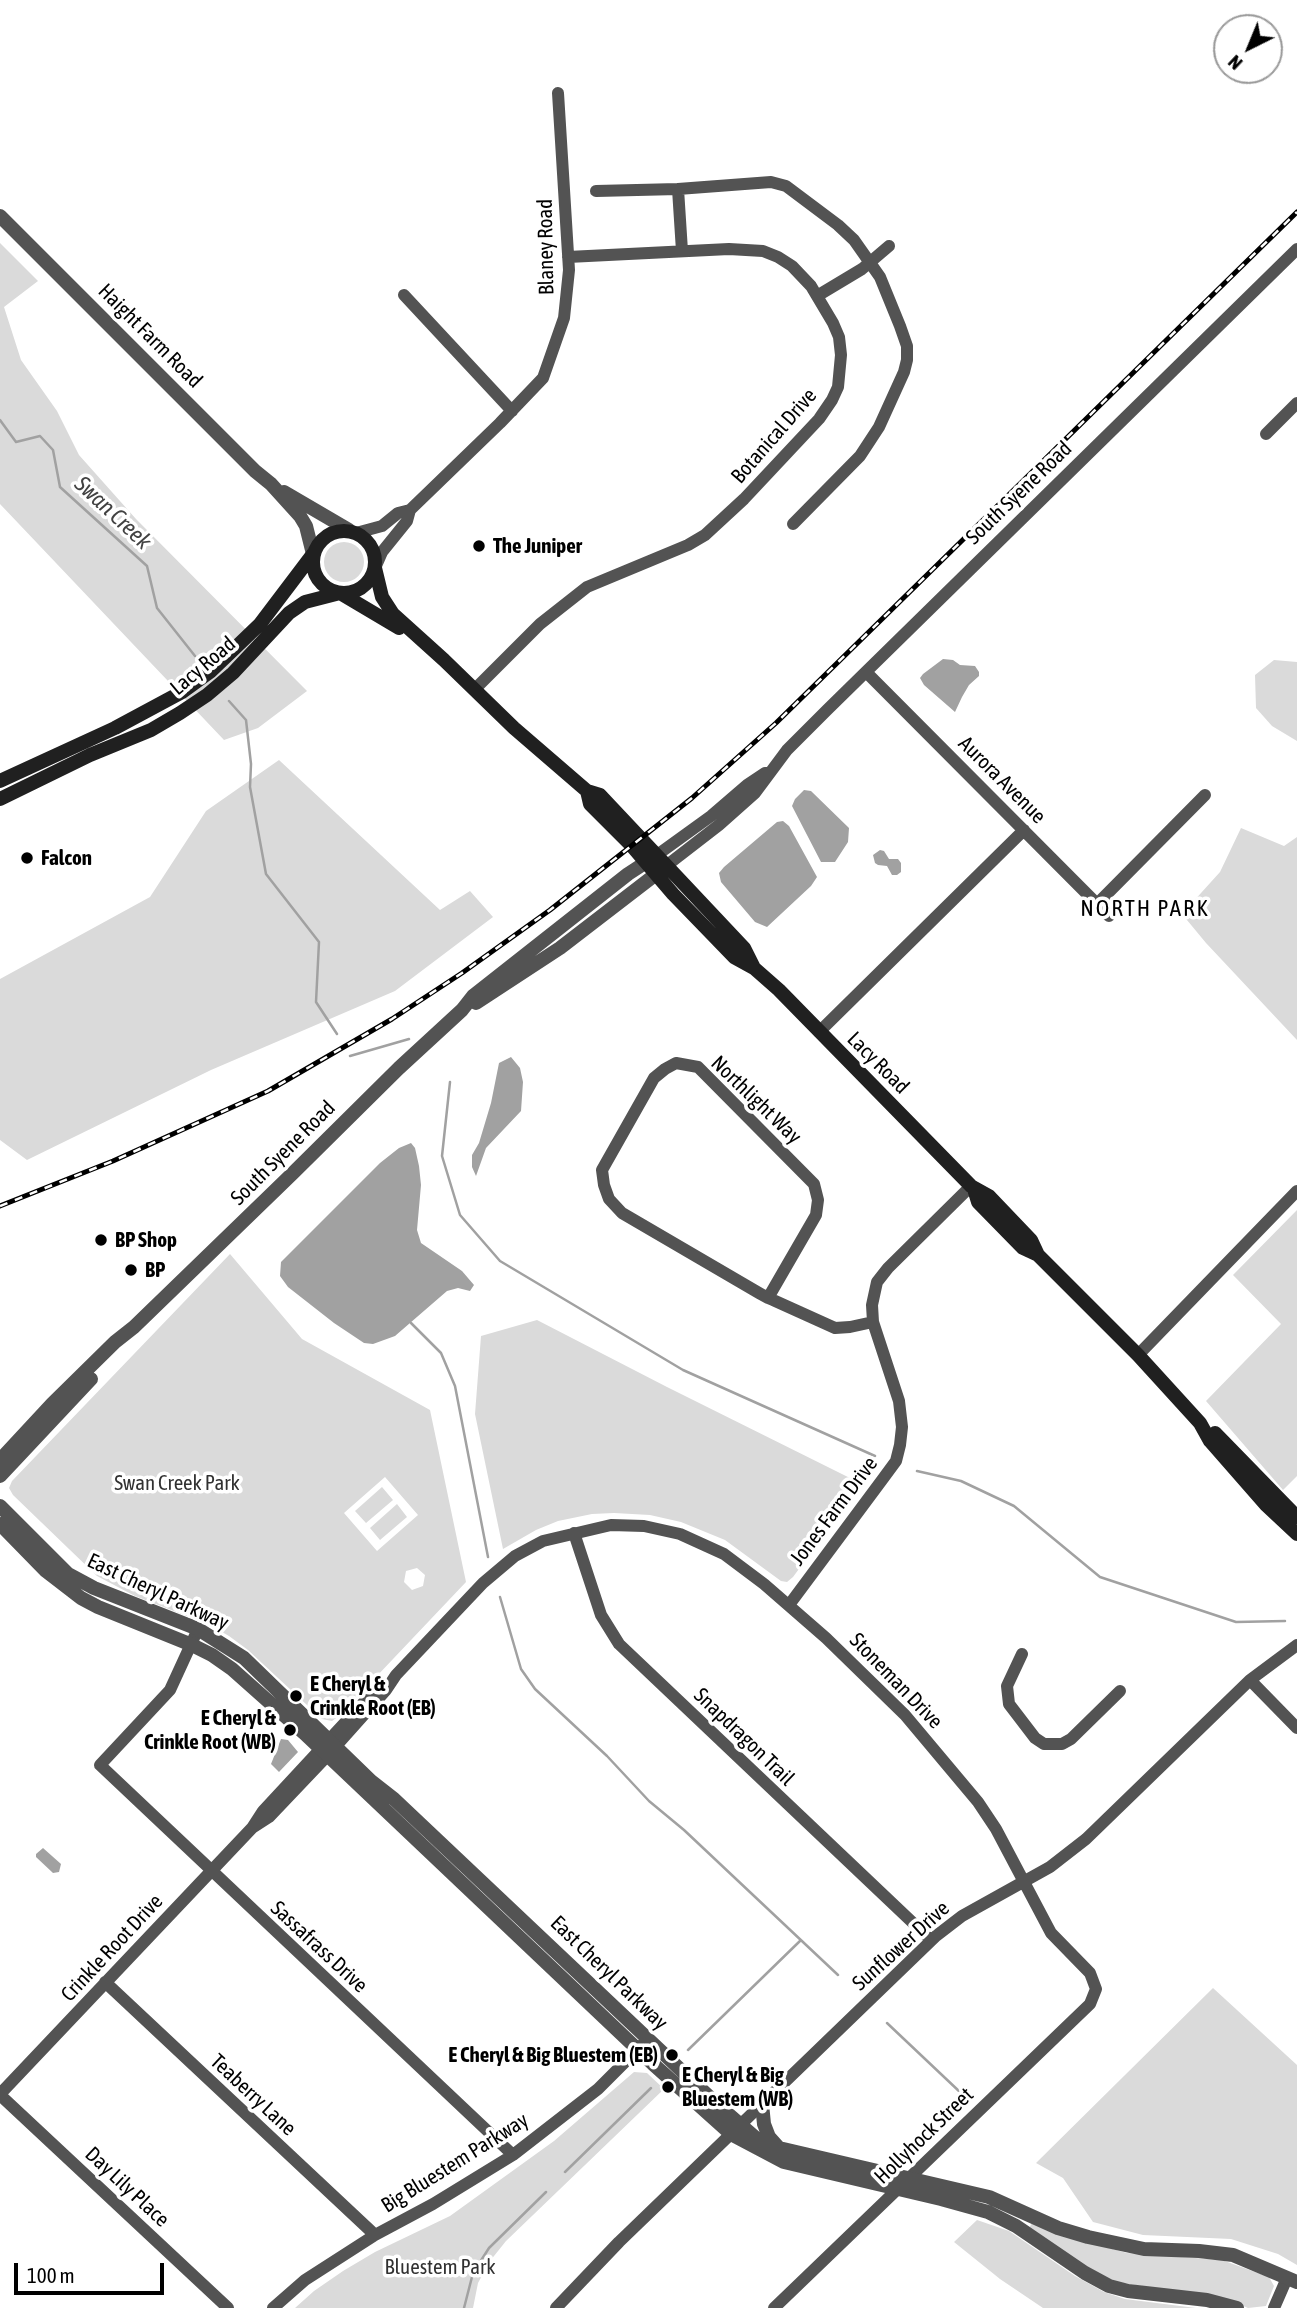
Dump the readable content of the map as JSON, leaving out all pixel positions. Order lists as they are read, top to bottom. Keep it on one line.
{"streets":{"main road":["Lacy Road"],"street":["Blaney Road","Haight Farm Road","Botanical Drive","South Syene Road","Aurora Avenue","Northlight Way","Jones Farm Drive","East Cheryl Parkway","Stoneman Drive","Snapdragon Trail","Sunflower Drive","Sassafrass Drive","Crinkle Root Drive","Teaberry Lane","Hollyhock Street","Big Bluestem Parkway","Day Lily Place"]},"crossings":[["Blaney Road","Haight Farm Road"],["Blaney Road","Botanical Drive"],["Blaney Road","Lacy Road"],["Haight Farm Road","Lacy Road"],["Botanical Drive","Lacy Road"],["South Syene Road","Lacy Road"],["South Syene Road","Aurora Avenue"],["Lacy Road","Jones Farm Drive"],["Northlight Way","Jones Farm Drive"],["Jones Farm Drive","Stoneman Drive"],["East Cheryl Parkway","Sunflower Drive"],["East Cheryl Parkway","Sassafrass Drive"],["East Cheryl Parkway","Crinkle Root Drive"],["East Cheryl Parkway","Hollyhock Street"],["East Cheryl Parkway","Big Bluestem Parkway"],["Stoneman Drive","Snapdragon Trail"],["Stoneman Drive","Sunflower Drive"],["Stoneman Drive","Crinkle Root Drive"],["Stoneman Drive","Hollyhock Street"],["Snapdragon Trail","Sunflower Drive"],["Snapdragon Trail","Crinkle Root Drive"],["Sassafrass Drive","Crinkle Root Drive"],["Sassafrass Drive","Big Bluestem Parkway"],["Crinkle Root Drive","Teaberry Lane"],["Crinkle Root Drive","Day Lily Place"],["Teaberry Lane","Big Bluestem Parkway"]],"districts":["NORTH PARK"],"water":["Swan Creek"],"parks":["Swan Creek Park","Bluestem Park"],"places":["The Juniper","Falcon","BP Shop","BP","E Cheryl & Crinkle Root (EB)","E Cheryl & Crinkle Root (WB)","E Cheryl & Big Bluestem (EB)","E Cheryl & Big Bluestem (WB)"],"scale_bar":"100 m","north":"bottom left"}
